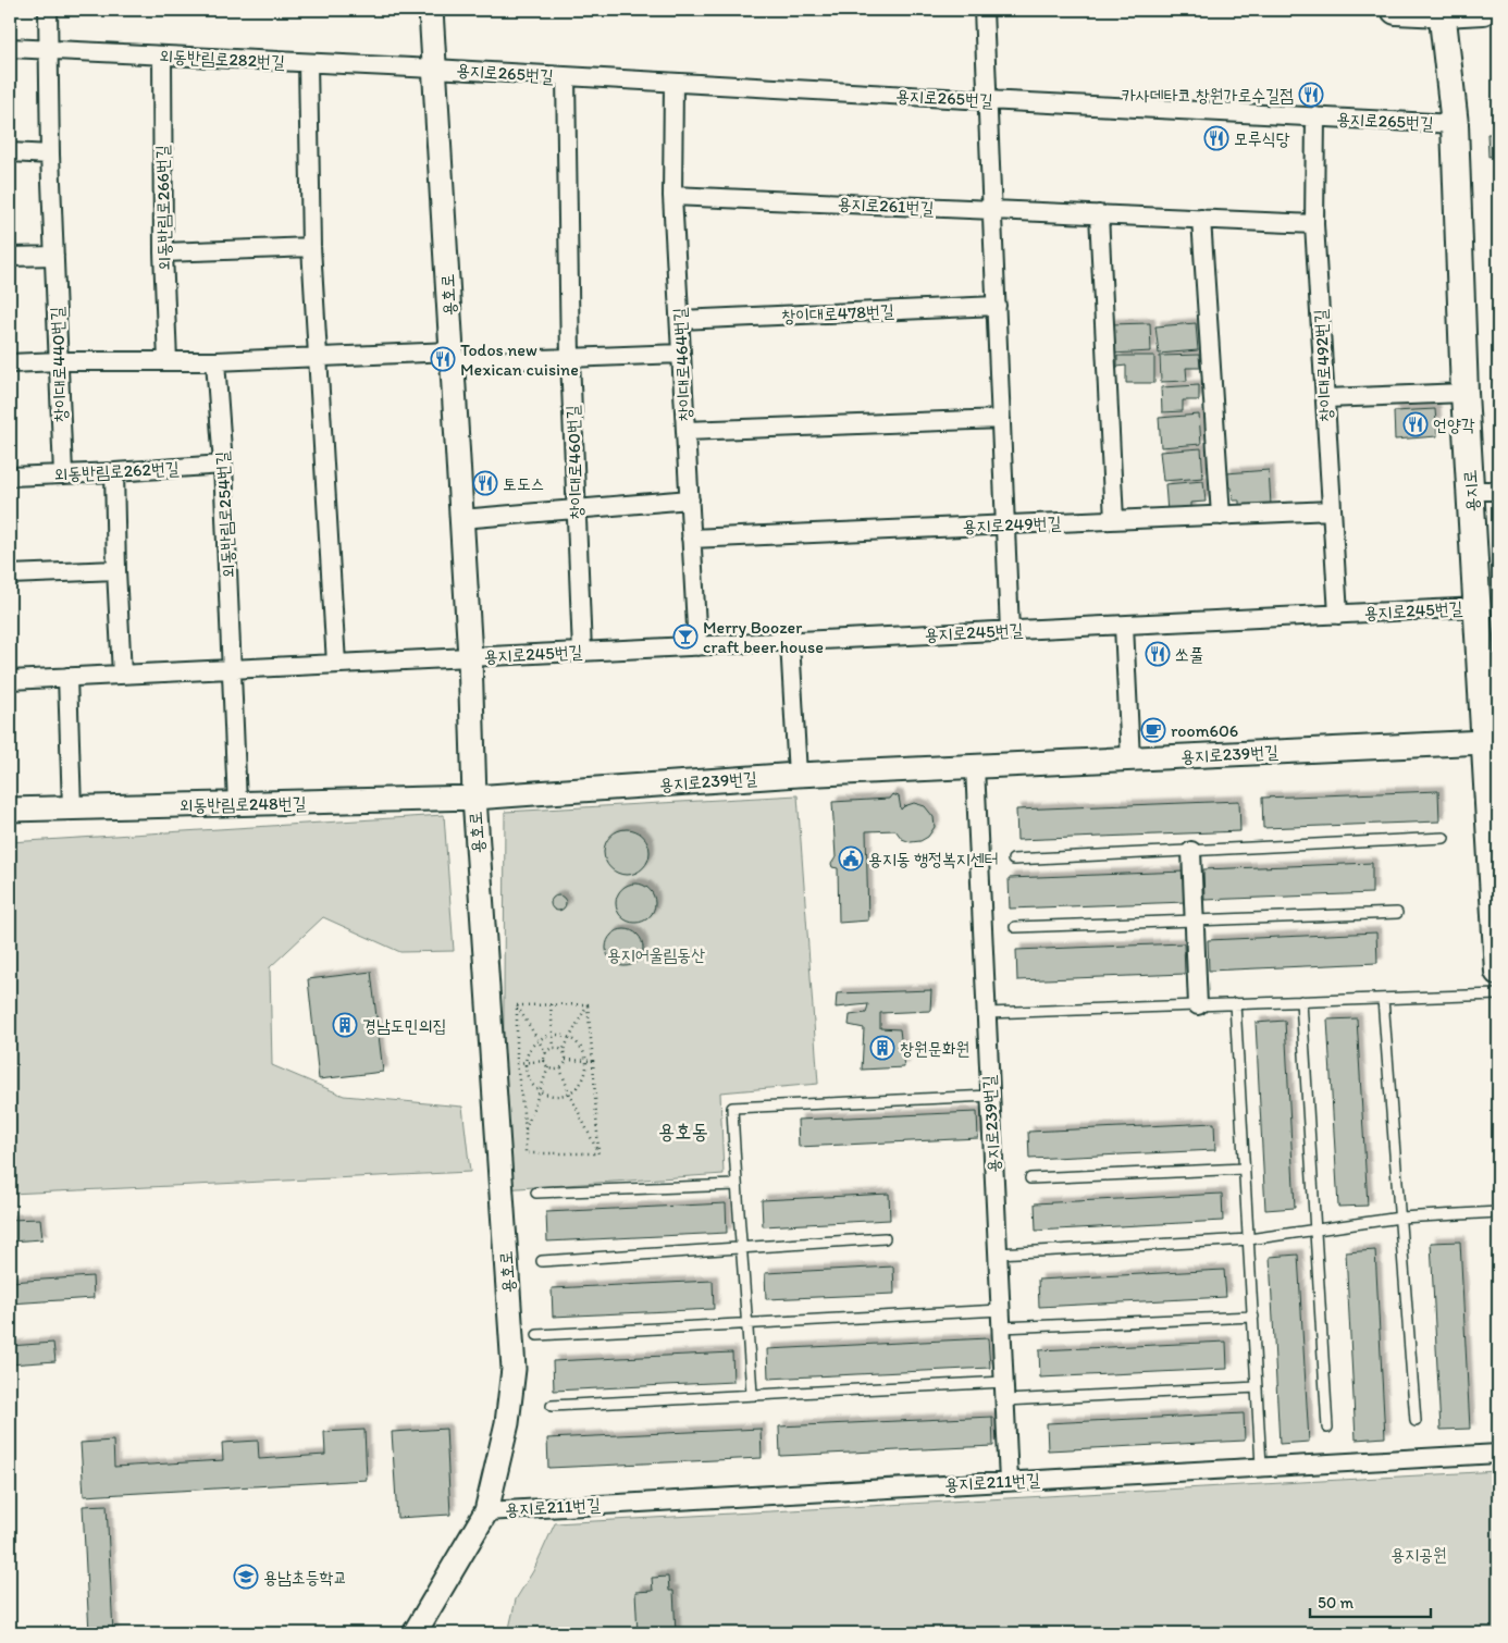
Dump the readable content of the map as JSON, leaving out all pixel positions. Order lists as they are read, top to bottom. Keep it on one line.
{"streets":{"main road":["용지로"],"street":["외동반림로282번길","용지로265번길","용지로261번길","외동반림로266번길","용호로","창이대로478번길","창이대로440번길","창이대로464번길","창이대로492번길","창이대로460번길","외동반림로262번길","외동반림로254번길","용지로249번길","용지로245번길","용지로239번길","외동반림로248번길","용지로211번길"]},"crossings":[["외동반림로282번길","용지로265번길"],["외동반림로282번길","외동반림로266번길"],["외동반림로282번길","용호로"],["외동반림로282번길","창이대로440번길"],["용지로265번길","용호로"],["용지로265번길","창이대로464번길"],["용지로265번길","창이대로492번길"],["용지로265번길","창이대로460번길"],["용지로265번길","용지로"],["용지로261번길","창이대로464번길"],["용지로261번길","창이대로492번길"],["용호로","용지로245번길"],["용호로","용지로239번길"],["용호로","외동반림로248번길"],["용호로","용지로211번길"],["창이대로478번길","창이대로464번길"],["창이대로440번길","외동반림로262번길"],["창이대로464번길","용지로249번길"],["창이대로464번길","용지로245번길"],["창이대로492번길","용지로249번길"],["창이대로492번길","용지로245번길"],["창이대로460번길","용지로245번길"],["외동반림로262번길","외동반림로254번길"],["용지로","용지로245번길"],["용지로","용지로239번길"],["외동반림로254번길","외동반림로248번길"],["용지로239번길","외동반림로248번길"],["용지로239번길","용지로211번길"]],"districts":["용호동"],"parks":["용지어울림동산","용지공원"],"places":{"restaurant":["카사데타코 창원가로수길점","모루식당","Todos new Mexican cuisine","언양각","토도스","쏘풀"],"bar":["Merry Boozer craft beer house"],"cafe":["room606"],"public building":["용지동 행정복지센터"],"building":["경남도민의집","창원문화원"],"school or university":["용남초등학교"]},"scale_bar":"50 m"}
